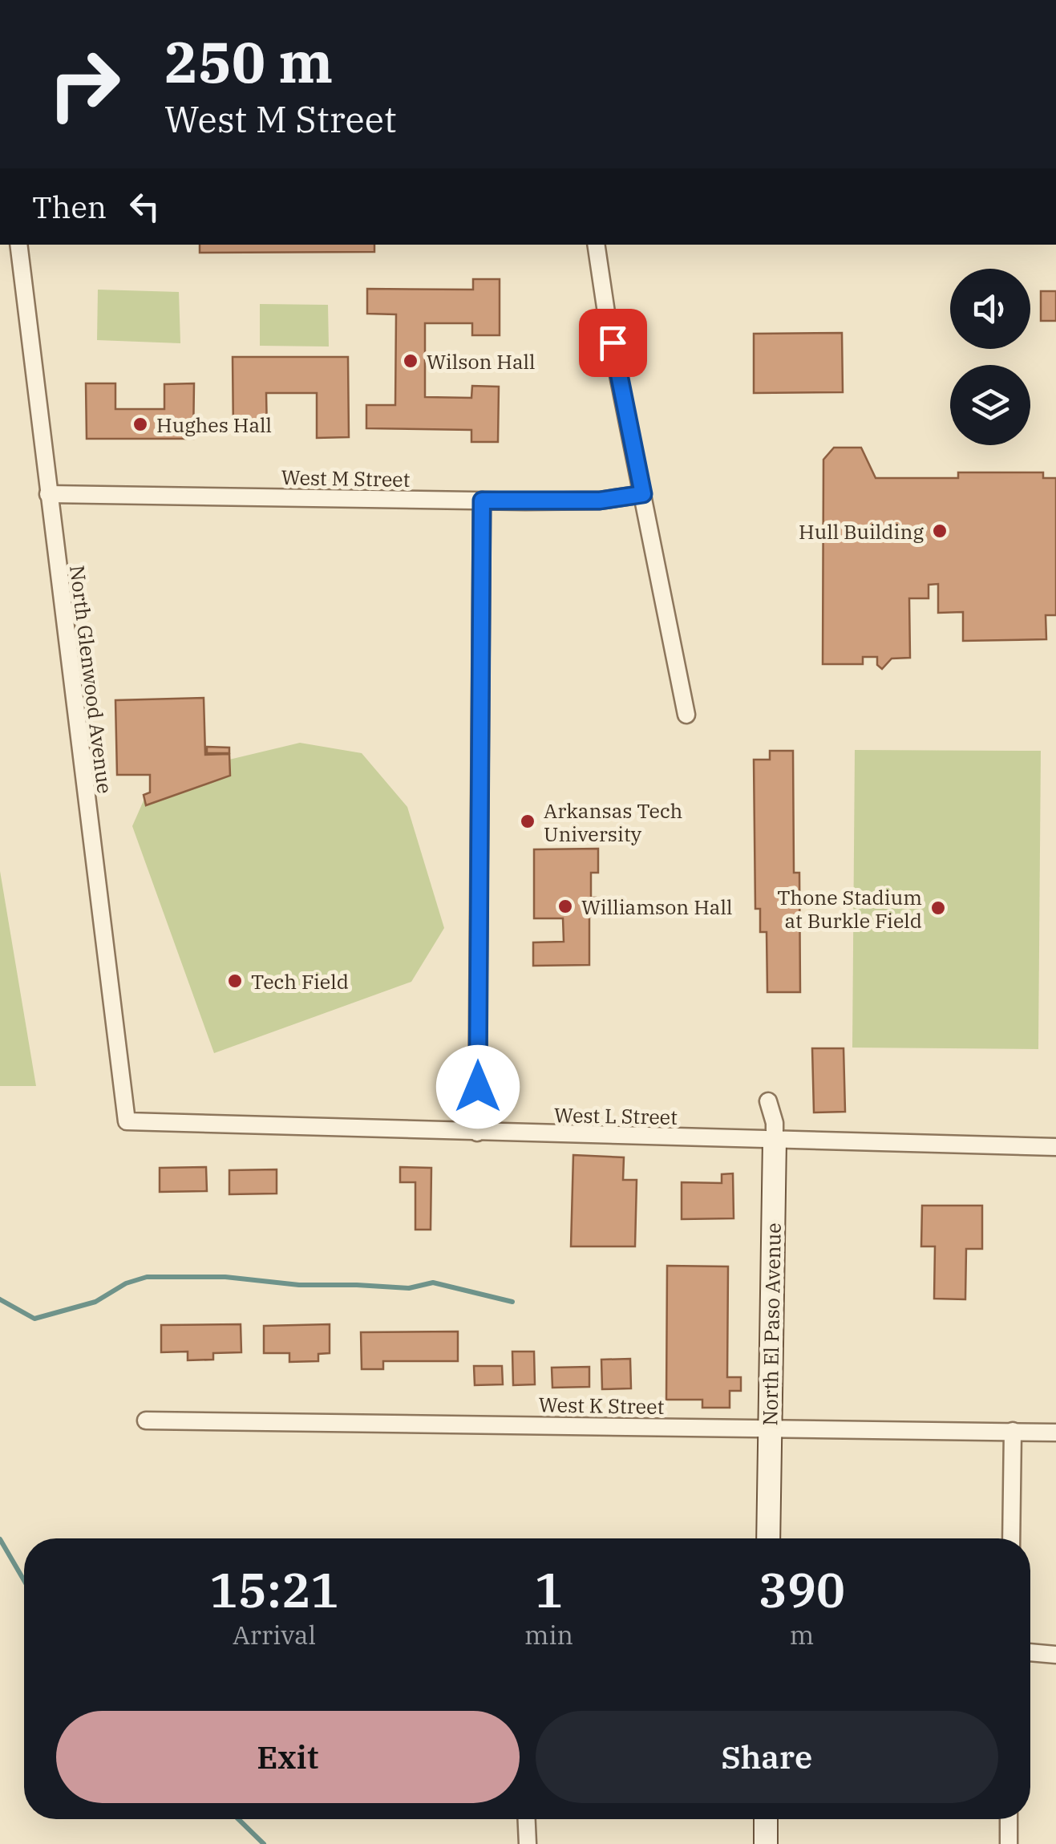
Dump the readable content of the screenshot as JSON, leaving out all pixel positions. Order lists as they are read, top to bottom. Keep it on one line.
{"streets":{"street":["West M Street","North Glenwood Avenue","West L Street","North El Paso Avenue","West K Street"]},"crossings":[["West M Street","North Glenwood Avenue"],["North Glenwood Avenue","West L Street"],["West L Street","North El Paso Avenue"],["North El Paso Avenue","West K Street"]],"places":["Wilson Hall","Hughes Hall","Hull Building","Arkansas Tech University","Williamson Hall","Thone Stadium at Burkle Field","Tech Field"],"page":{"turn":["250 m","West M Street"],"then":"Then","eta":["15:21","Arrival","1","min","390","m"],"buttons":["Exit","Share"]}}
